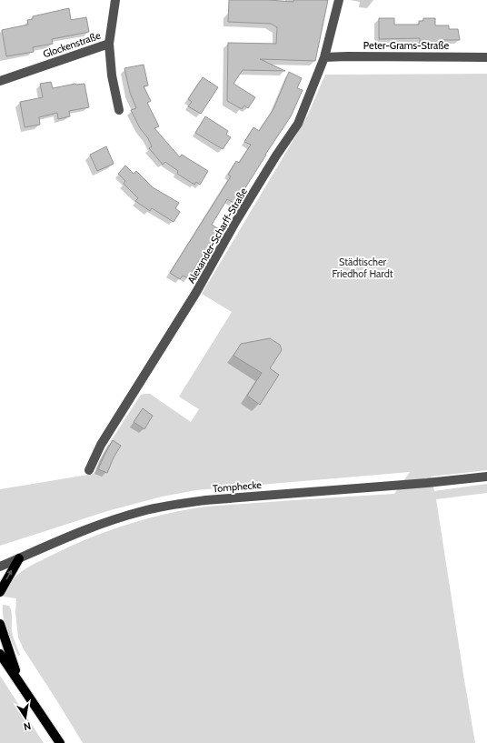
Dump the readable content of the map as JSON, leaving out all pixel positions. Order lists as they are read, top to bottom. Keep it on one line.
{"streets":{"street":["Glockenstraße","Peter-Grams-Straße","Alexander-Scharff-Straße","Tomphecke"]},"crossings":[["Peter-Grams-Straße","Alexander-Scharff-Straße"]],"parks":["Städtischer Friedhof Hardt"],"north":"bottom"}
